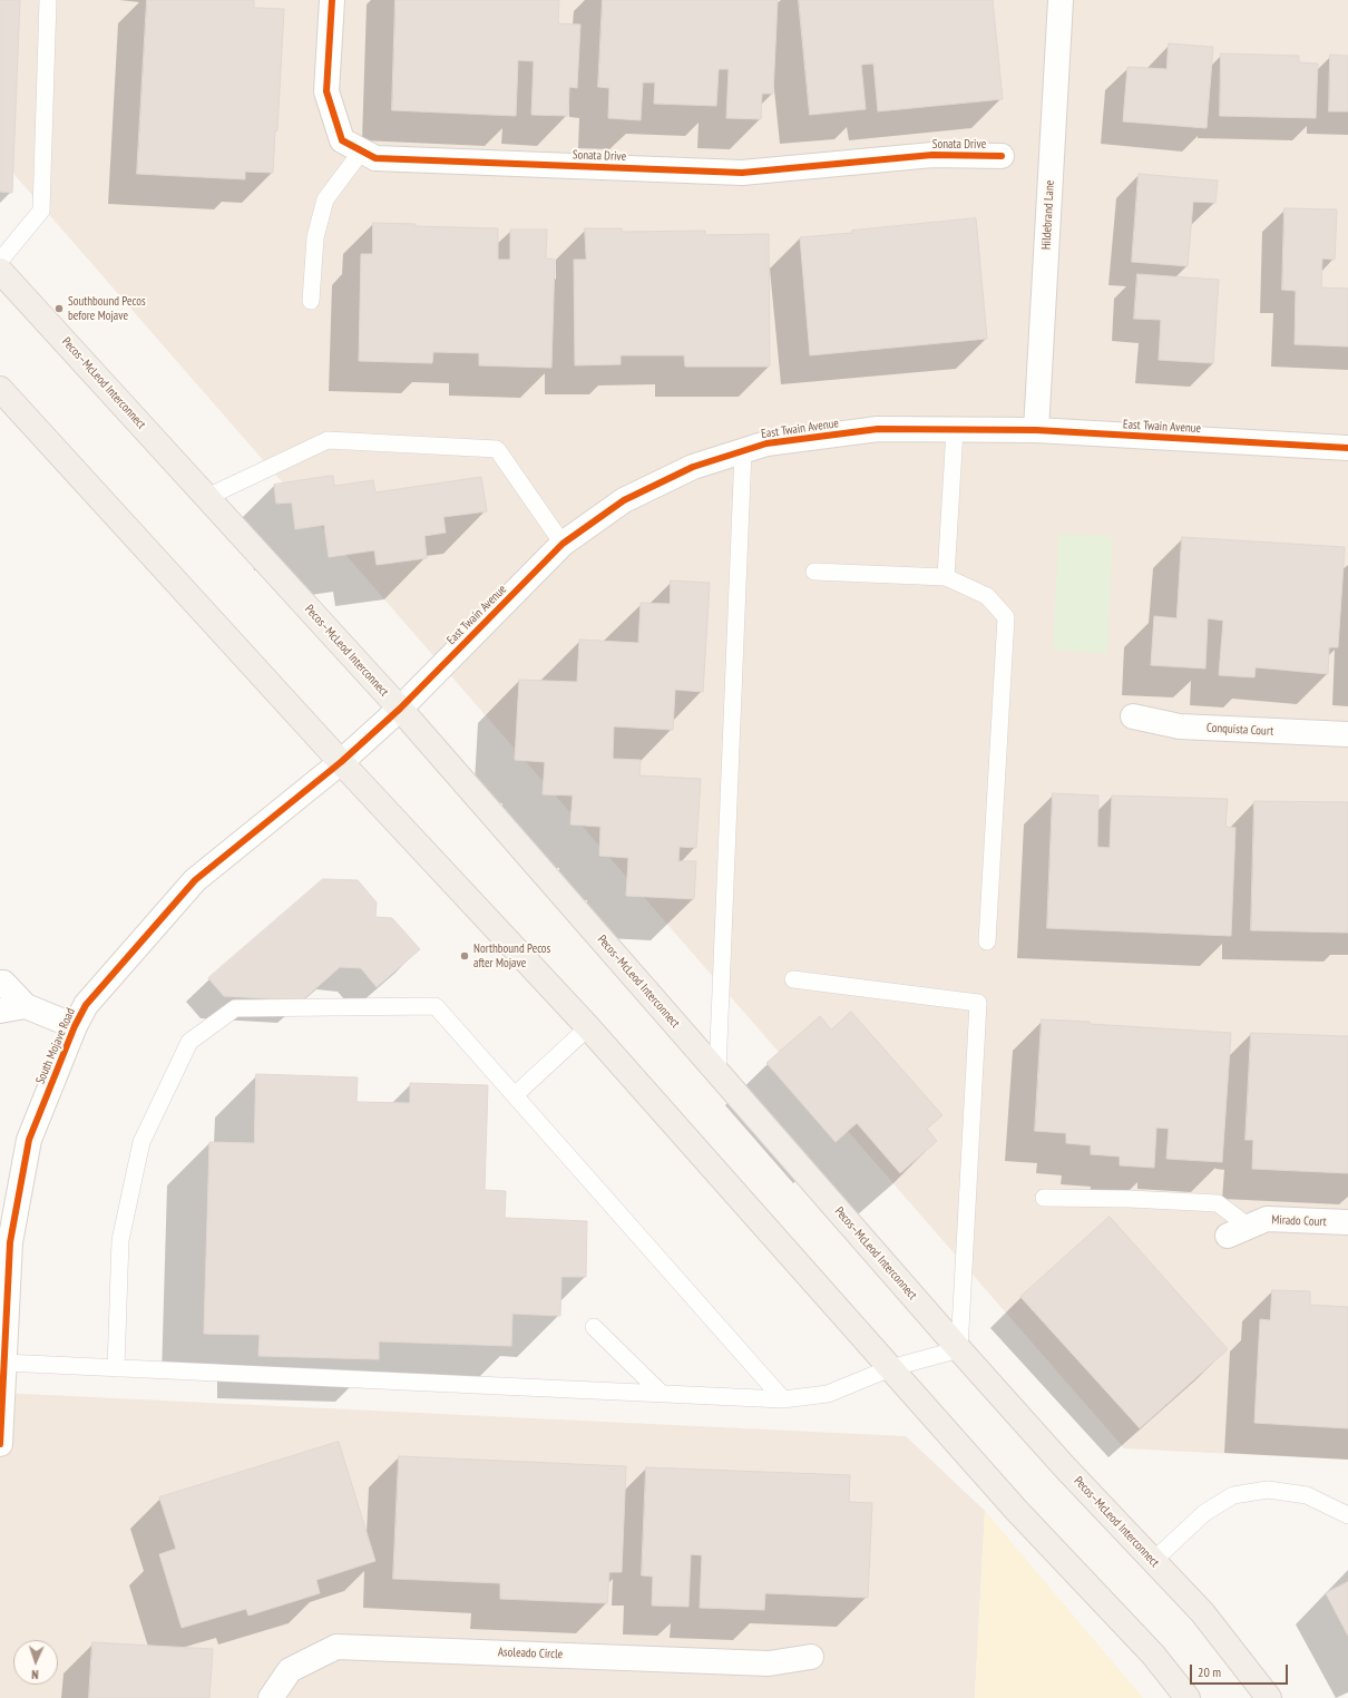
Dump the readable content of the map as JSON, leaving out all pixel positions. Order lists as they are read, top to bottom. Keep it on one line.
{"streets":{"main road":["Pecos–McLeod Interconnect"],"street":["Sonata Drive","Hildebrand Lane","East Twain Avenue","Conquista Court","South Mojave Road","Mirado Court","Asoleado Circle"]},"crossings":[["Hildebrand Lane","East Twain Avenue"],["Pecos–McLeod Interconnect","East Twain Avenue"],["East Twain Avenue","South Mojave Road"]],"places":["Southbound Pecos before Mojave","Northbound Pecos after Mojave"],"scale_bar":"20 m","north":"bottom"}
